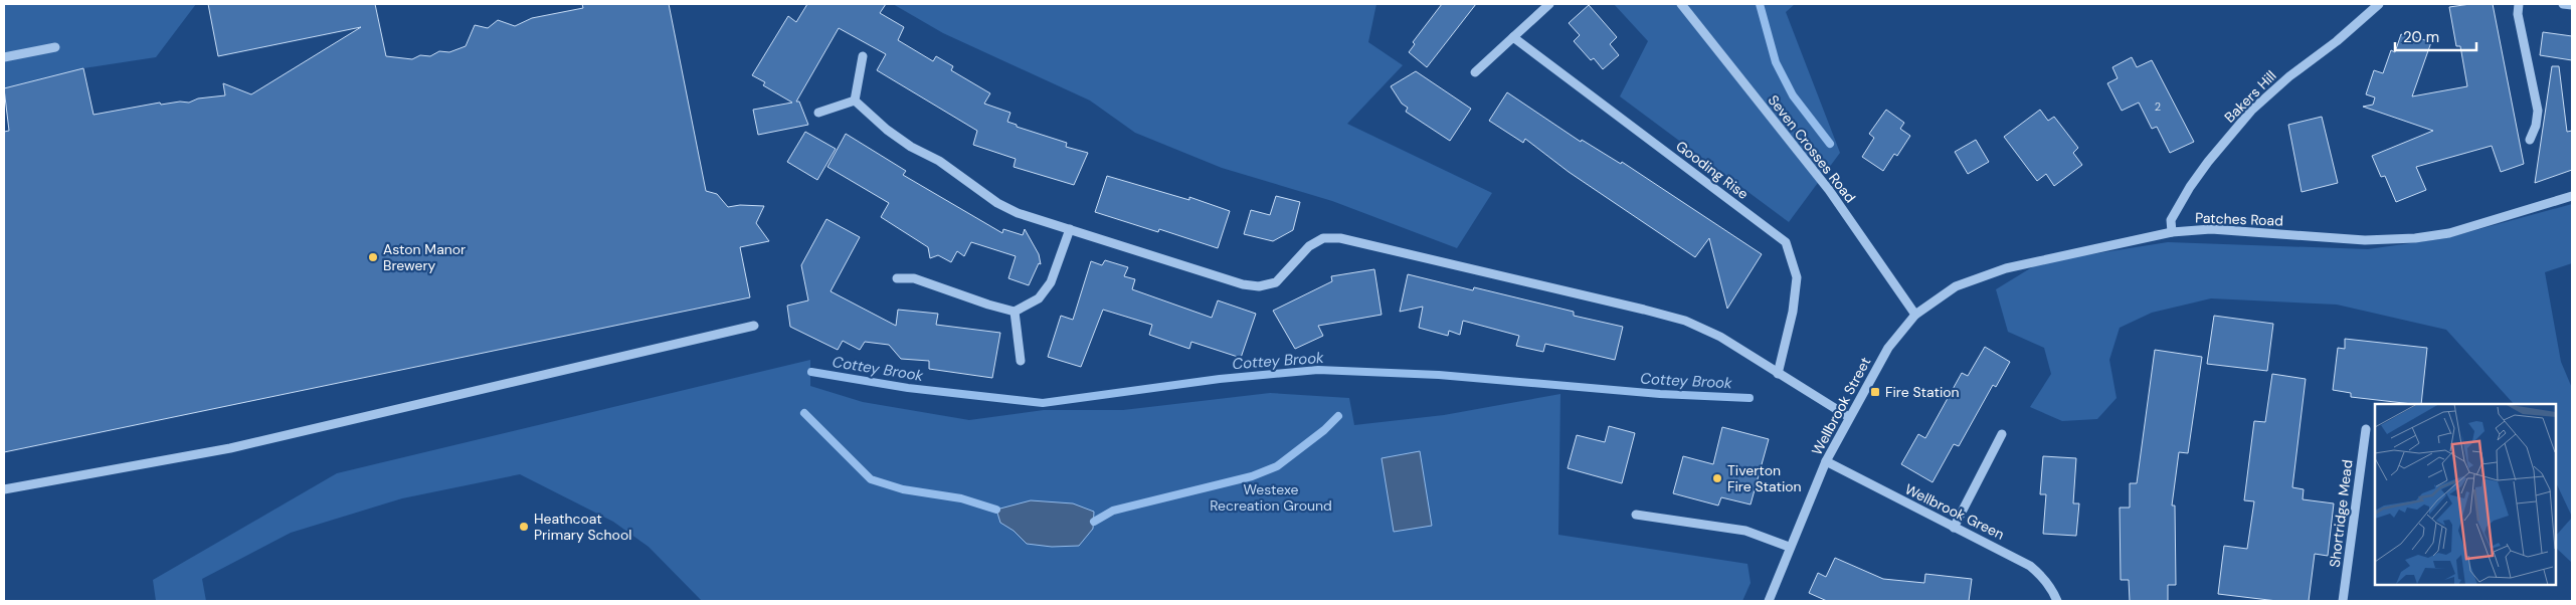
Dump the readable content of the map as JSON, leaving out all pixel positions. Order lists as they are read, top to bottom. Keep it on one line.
{"streets":{"street":["Bakers Hill","Seven Crosses Road","Gooding Rise","Patches Road","Wellbrook Street","Wellbrook Green","Shortridge Mead"]},"crossings":[["Bakers Hill","Patches Road"],["Seven Crosses Road","Patches Road"],["Seven Crosses Road","Wellbrook Street"],["Patches Road","Wellbrook Street"],["Wellbrook Street","Wellbrook Green"]],"water":["Cottey Brook"],"parks":["Westexe Recreation Ground"],"places":{"other":["Aston Manor Brewery","Tiverton Fire Station","Heathcoat Primary School"],"transit":["Fire Station"]},"house_numbers":["2"],"scale_bar":"20 m"}
